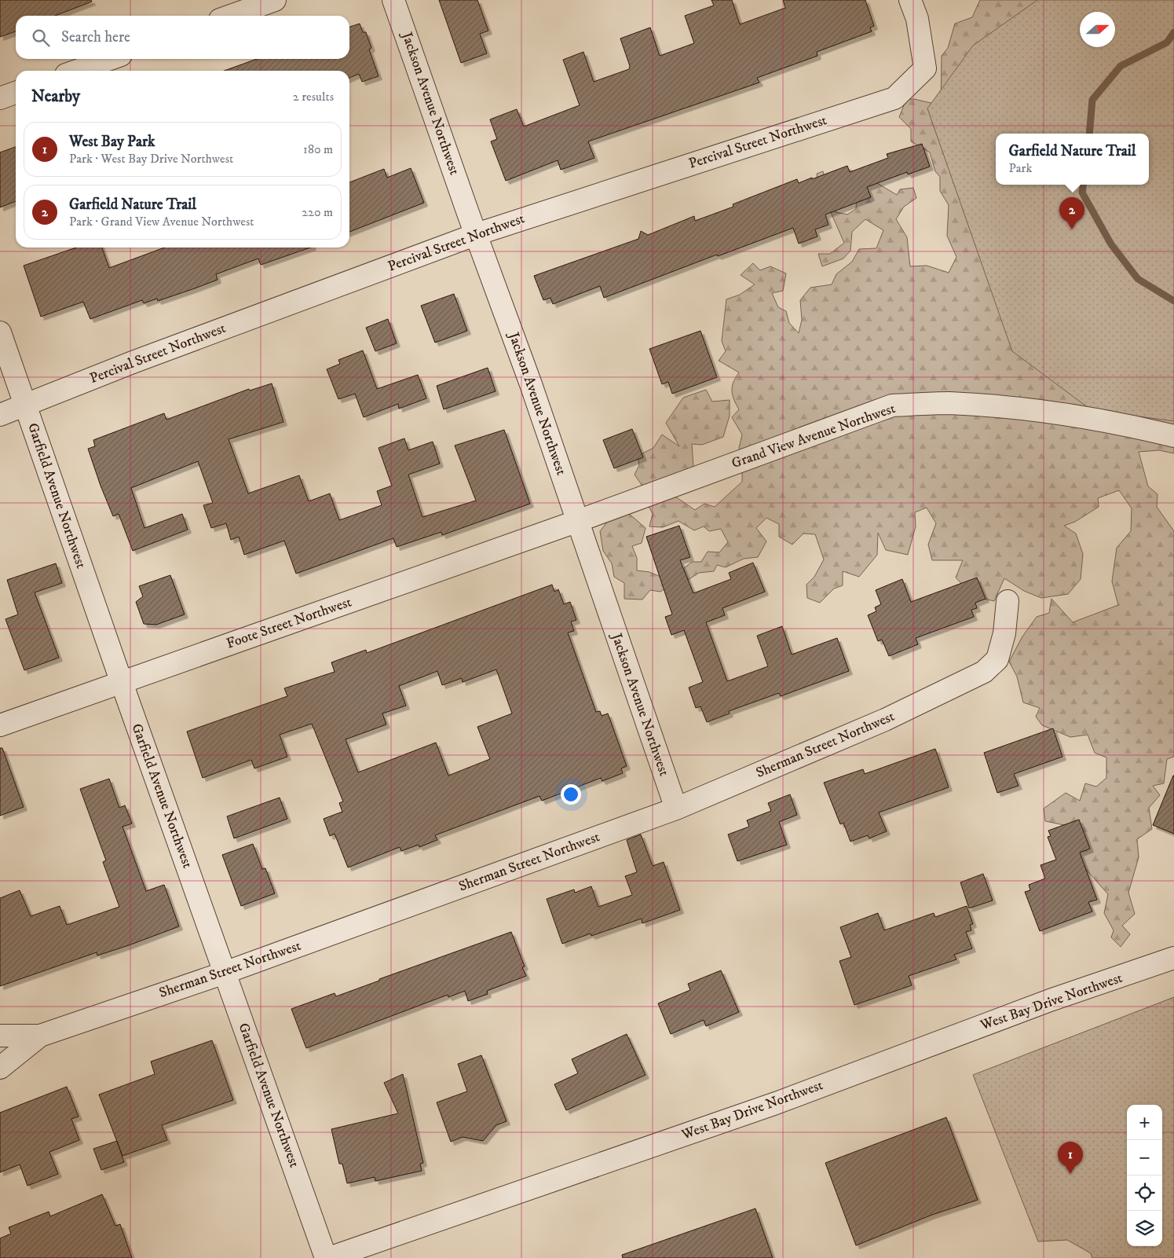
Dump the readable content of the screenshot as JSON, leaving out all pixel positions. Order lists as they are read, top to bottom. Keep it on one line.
{"streets":{"street":["Jackson Avenue Northwest","Percival Street Northwest","Grand View Avenue Northwest","Garfield Avenue Northwest","Foote Street Northwest","Sherman Street Northwest","West Bay Drive Northwest"]},"crossings":[["Jackson Avenue Northwest","Percival Street Northwest"],["Jackson Avenue Northwest","Grand View Avenue Northwest"],["Jackson Avenue Northwest","Foote Street Northwest"],["Jackson Avenue Northwest","Sherman Street Northwest"],["Percival Street Northwest","Garfield Avenue Northwest"],["Grand View Avenue Northwest","Foote Street Northwest"],["Garfield Avenue Northwest","Foote Street Northwest"],["Garfield Avenue Northwest","Sherman Street Northwest"]],"north":"right","page":{"search":"Search here","heading":["Nearby","2 results"],"list":[{"mark":"1","name":"West Bay Park","note":"Park · West Bay Drive Northwest","value":"180 m"},{"mark":"2","name":"Garfield Nature Trail","note":"Park · Grand View Avenue Northwest","value":"220 m"}],"popup":["Garfield Nature Trail","Park"],"pins":["2","1"],"map_buttons":["+","−"]}}
